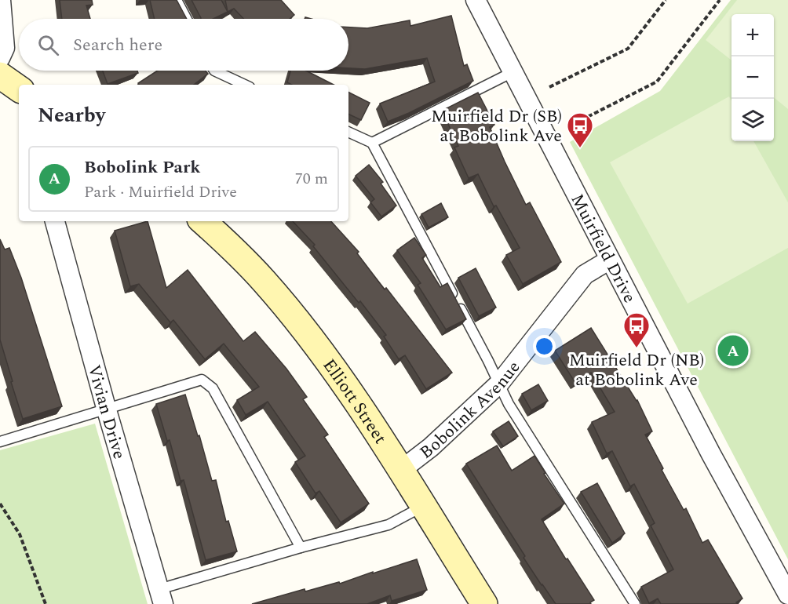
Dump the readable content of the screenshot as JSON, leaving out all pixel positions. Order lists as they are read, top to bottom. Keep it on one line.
{"streets":{"street":["Muirfield Drive","Elliott Street","Bobolink Avenue","Vivian Drive"]},"crossings":[["Muirfield Drive","Bobolink Avenue"],["Elliott Street","Bobolink Avenue"]],"places":{"bus stop":["Muirfield Dr (SB) at Bobolink Ave","Muirfield Dr (NB) at Bobolink Ave"]},"page":{"map_buttons":["+","−"],"search":"Search here","heading":"Nearby","list":[{"mark":"A","name":"Bobolink Park","note":"Park · Muirfield Drive","value":"70 m"}],"pins":"A"}}
